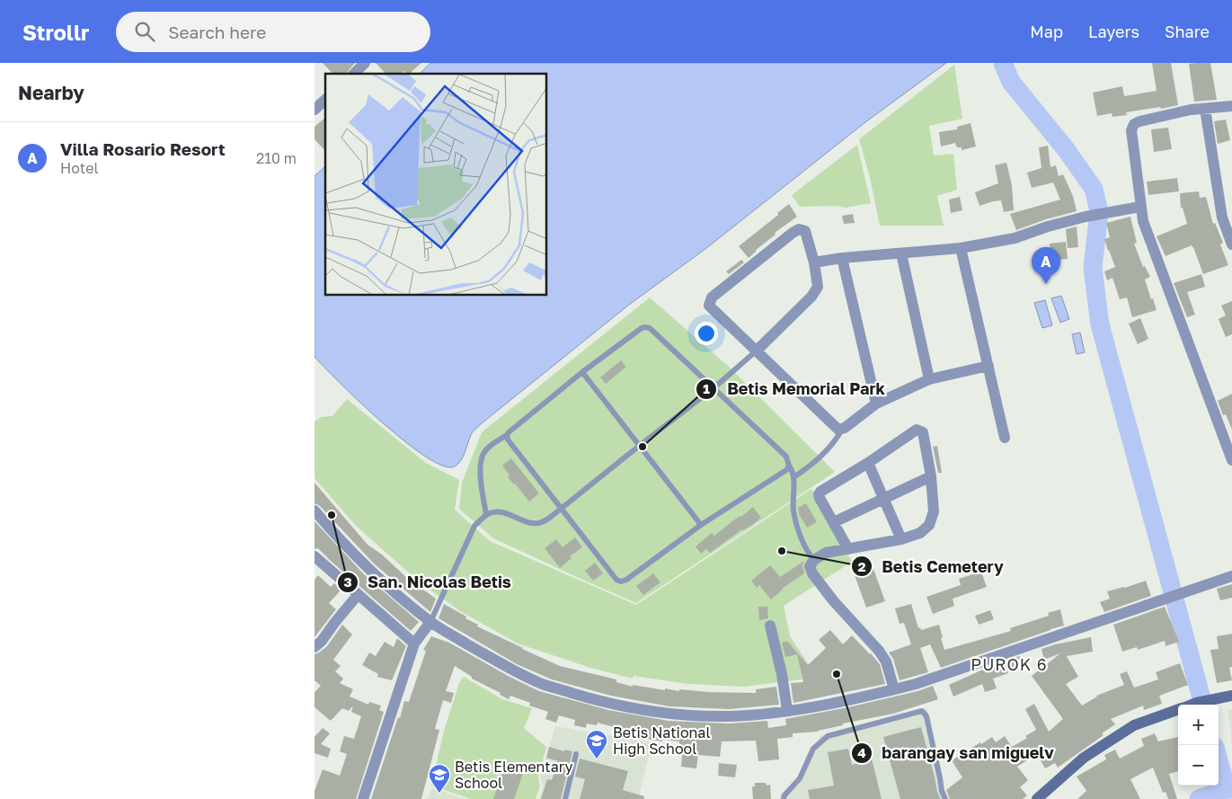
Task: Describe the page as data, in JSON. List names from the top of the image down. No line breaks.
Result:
{"districts":["PUROK 6"],"places":{"other":["Betis Memorial Park","San. Nicolas Betis","Betis Cemetery","barangay san miguelv"],"school or university":["Betis National High School","Betis Elementary School"]},"page":{"header":"Strollr","search":"Search here","nav":["Map","Layers","Share"],"heading":"Nearby","list":[{"mark":"A","name":"Villa Rosario Resort","note":"Hotel","value":"210 m"}],"pins":"A","map_buttons":["+","−"]}}
